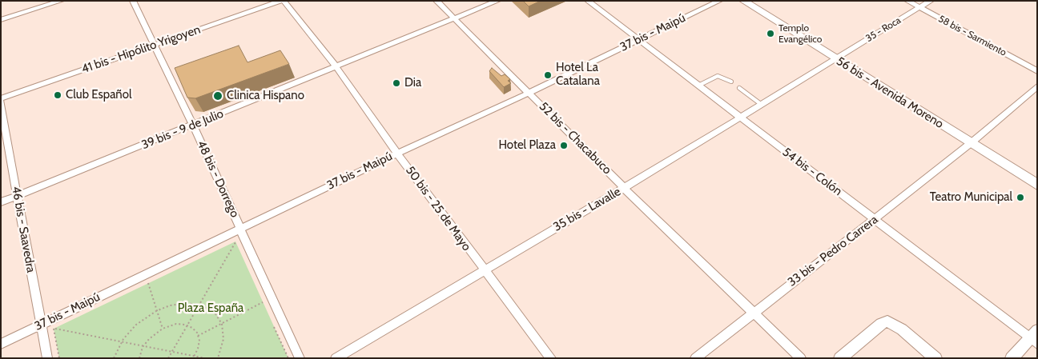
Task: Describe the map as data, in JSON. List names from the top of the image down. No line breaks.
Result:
{"streets":{"main road":["56 bis - Avenida Moreno"],"street":["35 - Roca","37 bis - Maipú","58 bis - Sarmiento","41 bis - Hipólito Yrigoyen","39 bis - 9 de Julio","52 bis - Chacabuco","54 bis - Colón","48 bis - Dorrego","50 bis - 25 de Mayo","35 bis - Lavalle","46 bis - Saavedra","33 bis - Pedro Carrera"]},"crossings":[["35 - Roca","58 bis - Sarmiento"],["35 - Roca","56 bis - Avenida Moreno"],["35 - Roca","35 bis - Lavalle"],["37 bis - Maipú","52 bis - Chacabuco"],["37 bis - Maipú","54 bis - Colón"],["37 bis - Maipú","48 bis - Dorrego"],["37 bis - Maipú","50 bis - 25 de Mayo"],["37 bis - Maipú","46 bis - Saavedra"],["41 bis - Hipólito Yrigoyen","48 bis - Dorrego"],["41 bis - Hipólito Yrigoyen","50 bis - 25 de Mayo"],["41 bis - Hipólito Yrigoyen","46 bis - Saavedra"],["56 bis - Avenida Moreno","35 bis - Lavalle"],["56 bis - Avenida Moreno","33 bis - Pedro Carrera"],["39 bis - 9 de Julio","52 bis - Chacabuco"],["39 bis - 9 de Julio","48 bis - Dorrego"],["39 bis - 9 de Julio","50 bis - 25 de Mayo"],["39 bis - 9 de Julio","46 bis - Saavedra"],["52 bis - Chacabuco","35 bis - Lavalle"],["52 bis - Chacabuco","33 bis - Pedro Carrera"],["54 bis - Colón","35 bis - Lavalle"],["54 bis - Colón","33 bis - Pedro Carrera"],["50 bis - 25 de Mayo","35 bis - Lavalle"]],"parks":["Plaza España"],"places":["Templo Evangélico","Hotel La Catalana","Dia","Club Español","Clinica Hispano","Hotel Plaza","Teatro Municipal"]}
